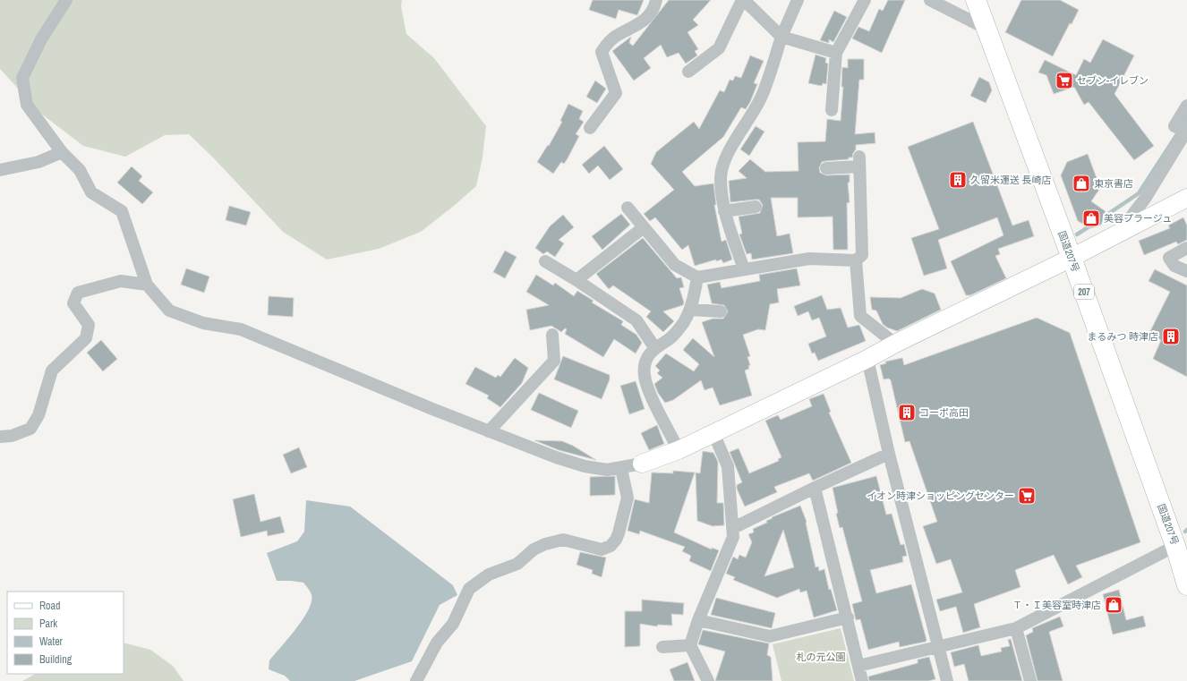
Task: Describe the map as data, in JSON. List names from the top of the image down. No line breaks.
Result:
{"streets":{"highway":["国道207号","207"]},"parks":["札の元公園"],"places":{"supermarket":["セブン-イレブン","イオン時津ショッピングセンター"],"building":["久留米運送 長崎店","まるみつ 時津店","コーポ高田"],"shop":["東京書店","美容プラージュ","Ｔ・Ｉ美容室時津店"]},"legend":["Road","Park","Water","Building"]}
